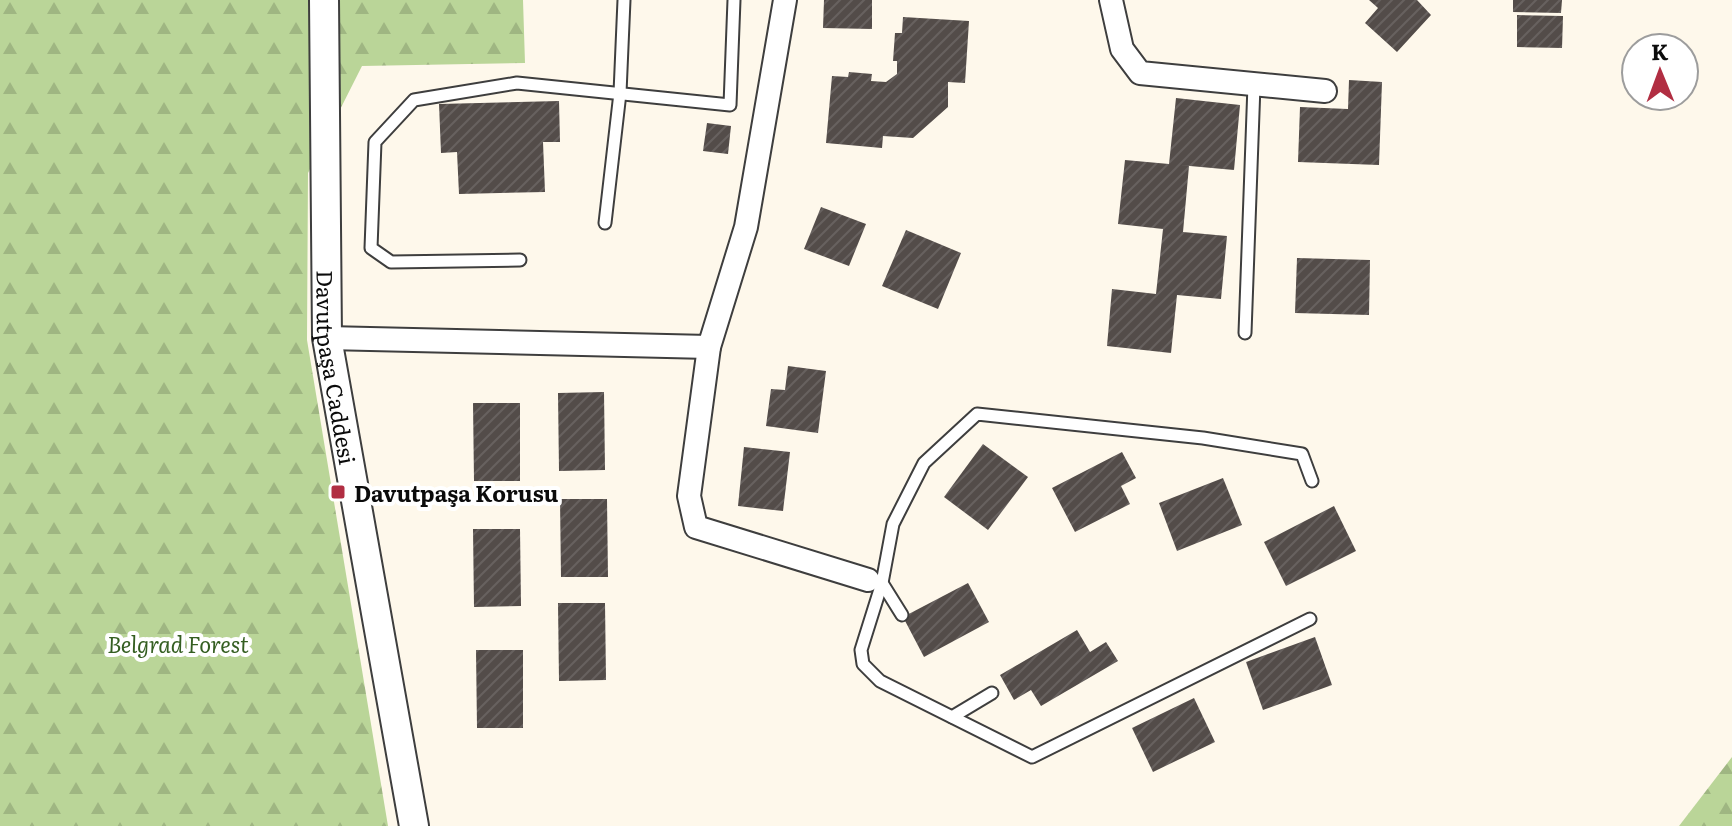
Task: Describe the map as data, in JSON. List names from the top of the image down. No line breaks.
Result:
{"streets":{"street":["Davutpaşa Caddesi"]},"parks":["Belgrad Forest"],"places":{"transit":["Davutpaşa Korusu"]},"north":"top"}
